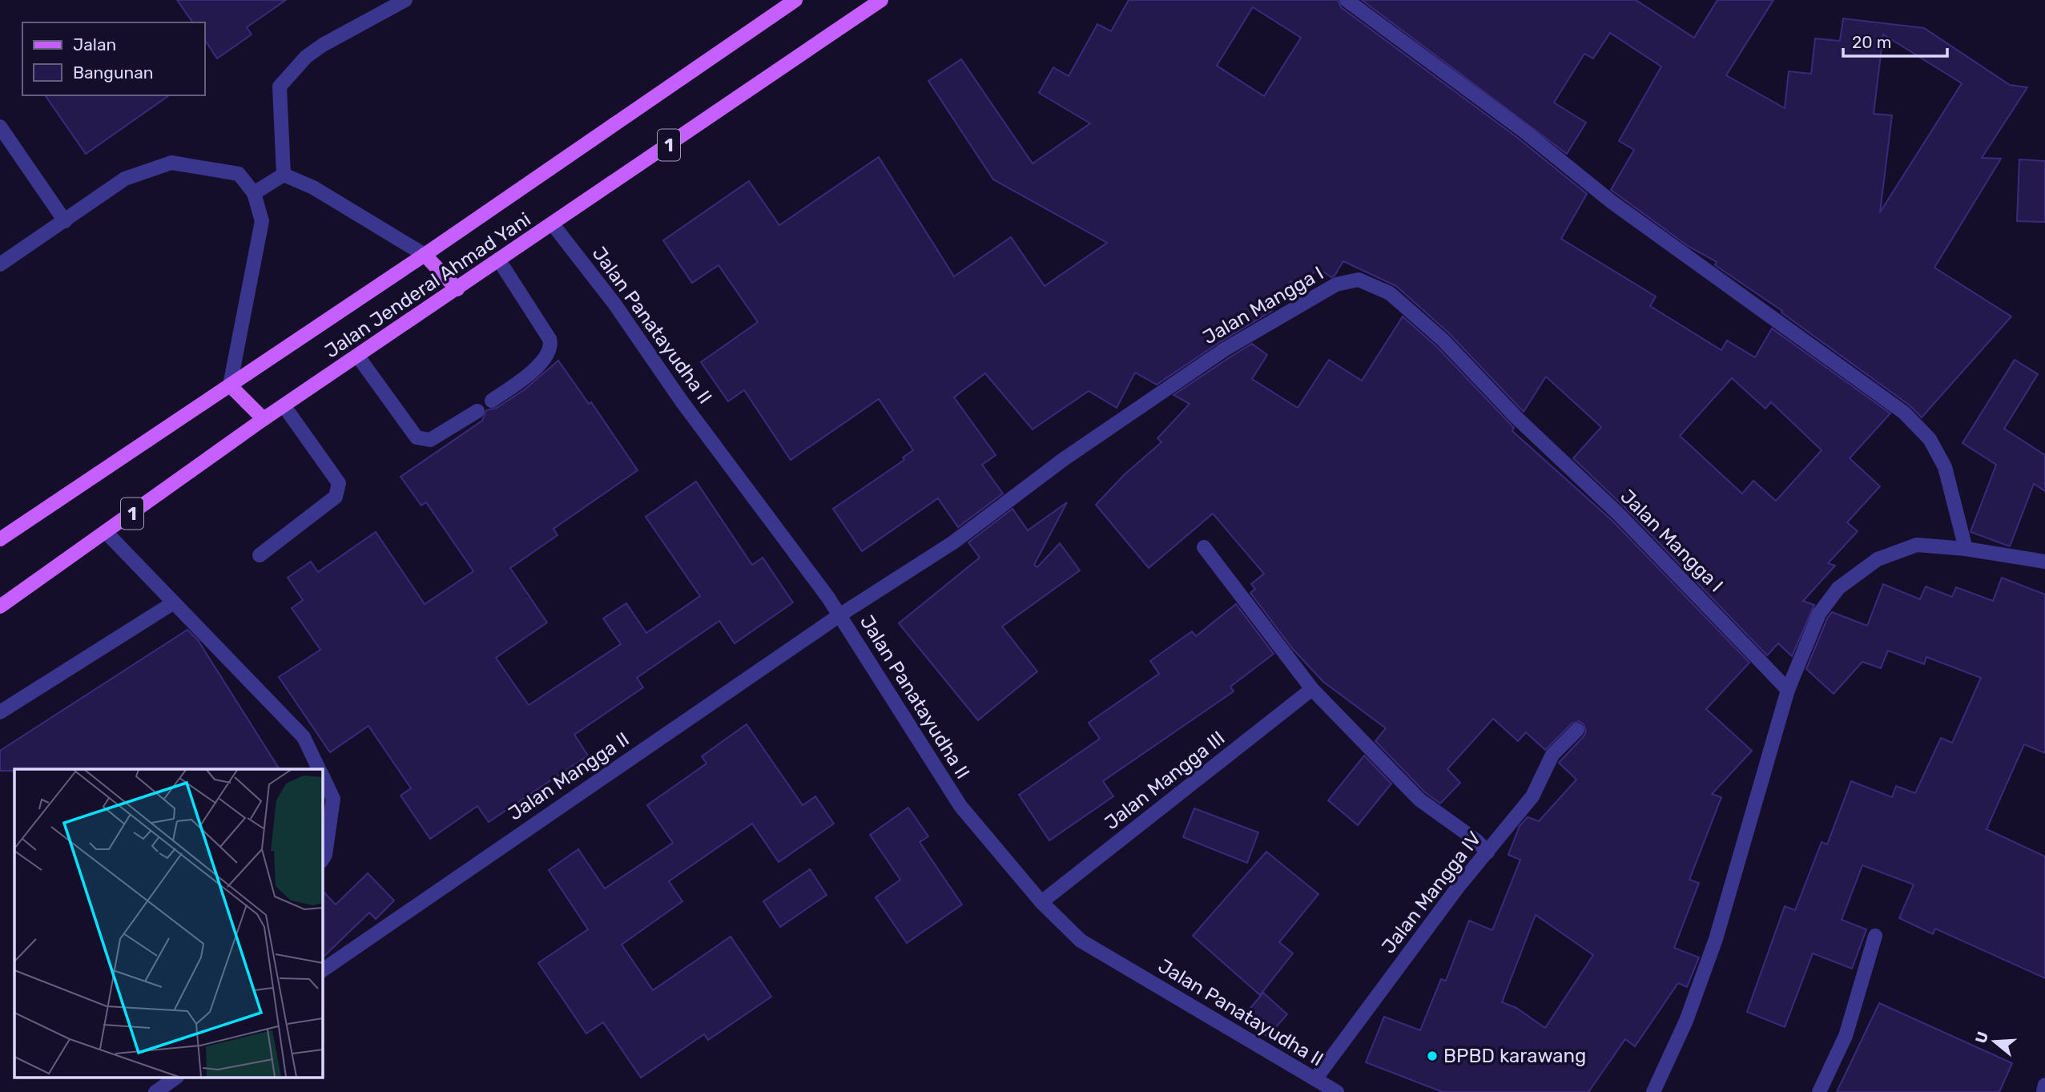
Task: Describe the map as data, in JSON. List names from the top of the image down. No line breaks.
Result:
{"streets":{"main road":["1","Jalan Jenderal Ahmad Yani"],"street":["Jalan Mangga I","Jalan Panatayudha II","Jalan Mangga II","Jalan Mangga III","Jalan Mangga IV"]},"crossings":[["Jalan Jenderal Ahmad Yani","Jalan Panatayudha II"],["Jalan Mangga I","Jalan Panatayudha II"],["Jalan Mangga I","Jalan Mangga II"],["Jalan Panatayudha II","Jalan Mangga II"],["Jalan Panatayudha II","Jalan Mangga III"],["Jalan Panatayudha II","Jalan Mangga IV"]],"places":["BPBD karawang"],"legend":["Jalan","Bangunan"],"scale_bar":"20 m","north":"left"}
